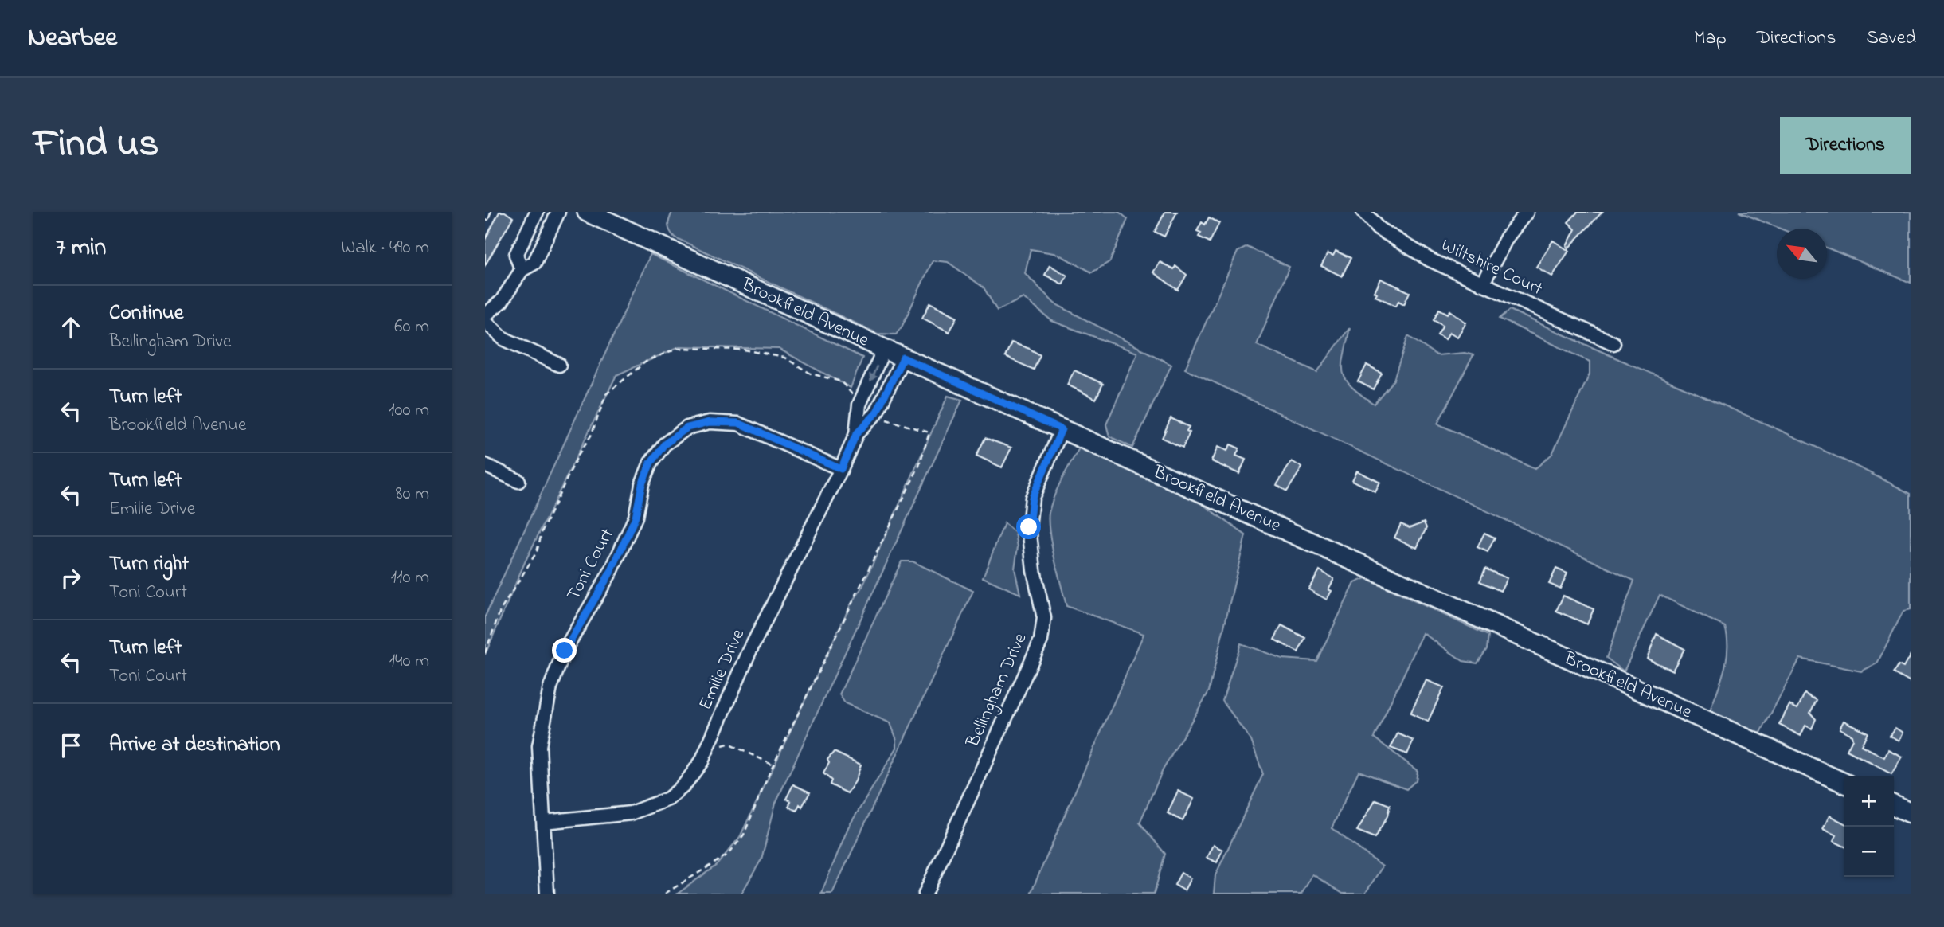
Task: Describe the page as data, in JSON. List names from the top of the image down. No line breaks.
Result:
{"streets":{"main road":["Brookfield Avenue"],"street":["Wiltshire Court","Toni Court","Emilie Drive","Bellingham Drive"]},"crossings":[["Brookfield Avenue","Emilie Drive"],["Brookfield Avenue","Bellingham Drive"],["Toni Court","Emilie Drive"]],"north":"top left","page":{"header":"Nearbee","nav":["Map","Directions","Saved"],"title":"Find us","buttons":"Directions","heading":["7 min","Walk · 490 m"],"list":[["Continue","Bellingham Drive","60 m"],["Turn left","Brookfield Avenue","100 m"],["Turn left","Emilie Drive","80 m"],["Turn right","Toni Court","110 m"],["Turn left","Toni Court","140 m"],"Arrive at destination"],"map_buttons":["+","−"]}}
